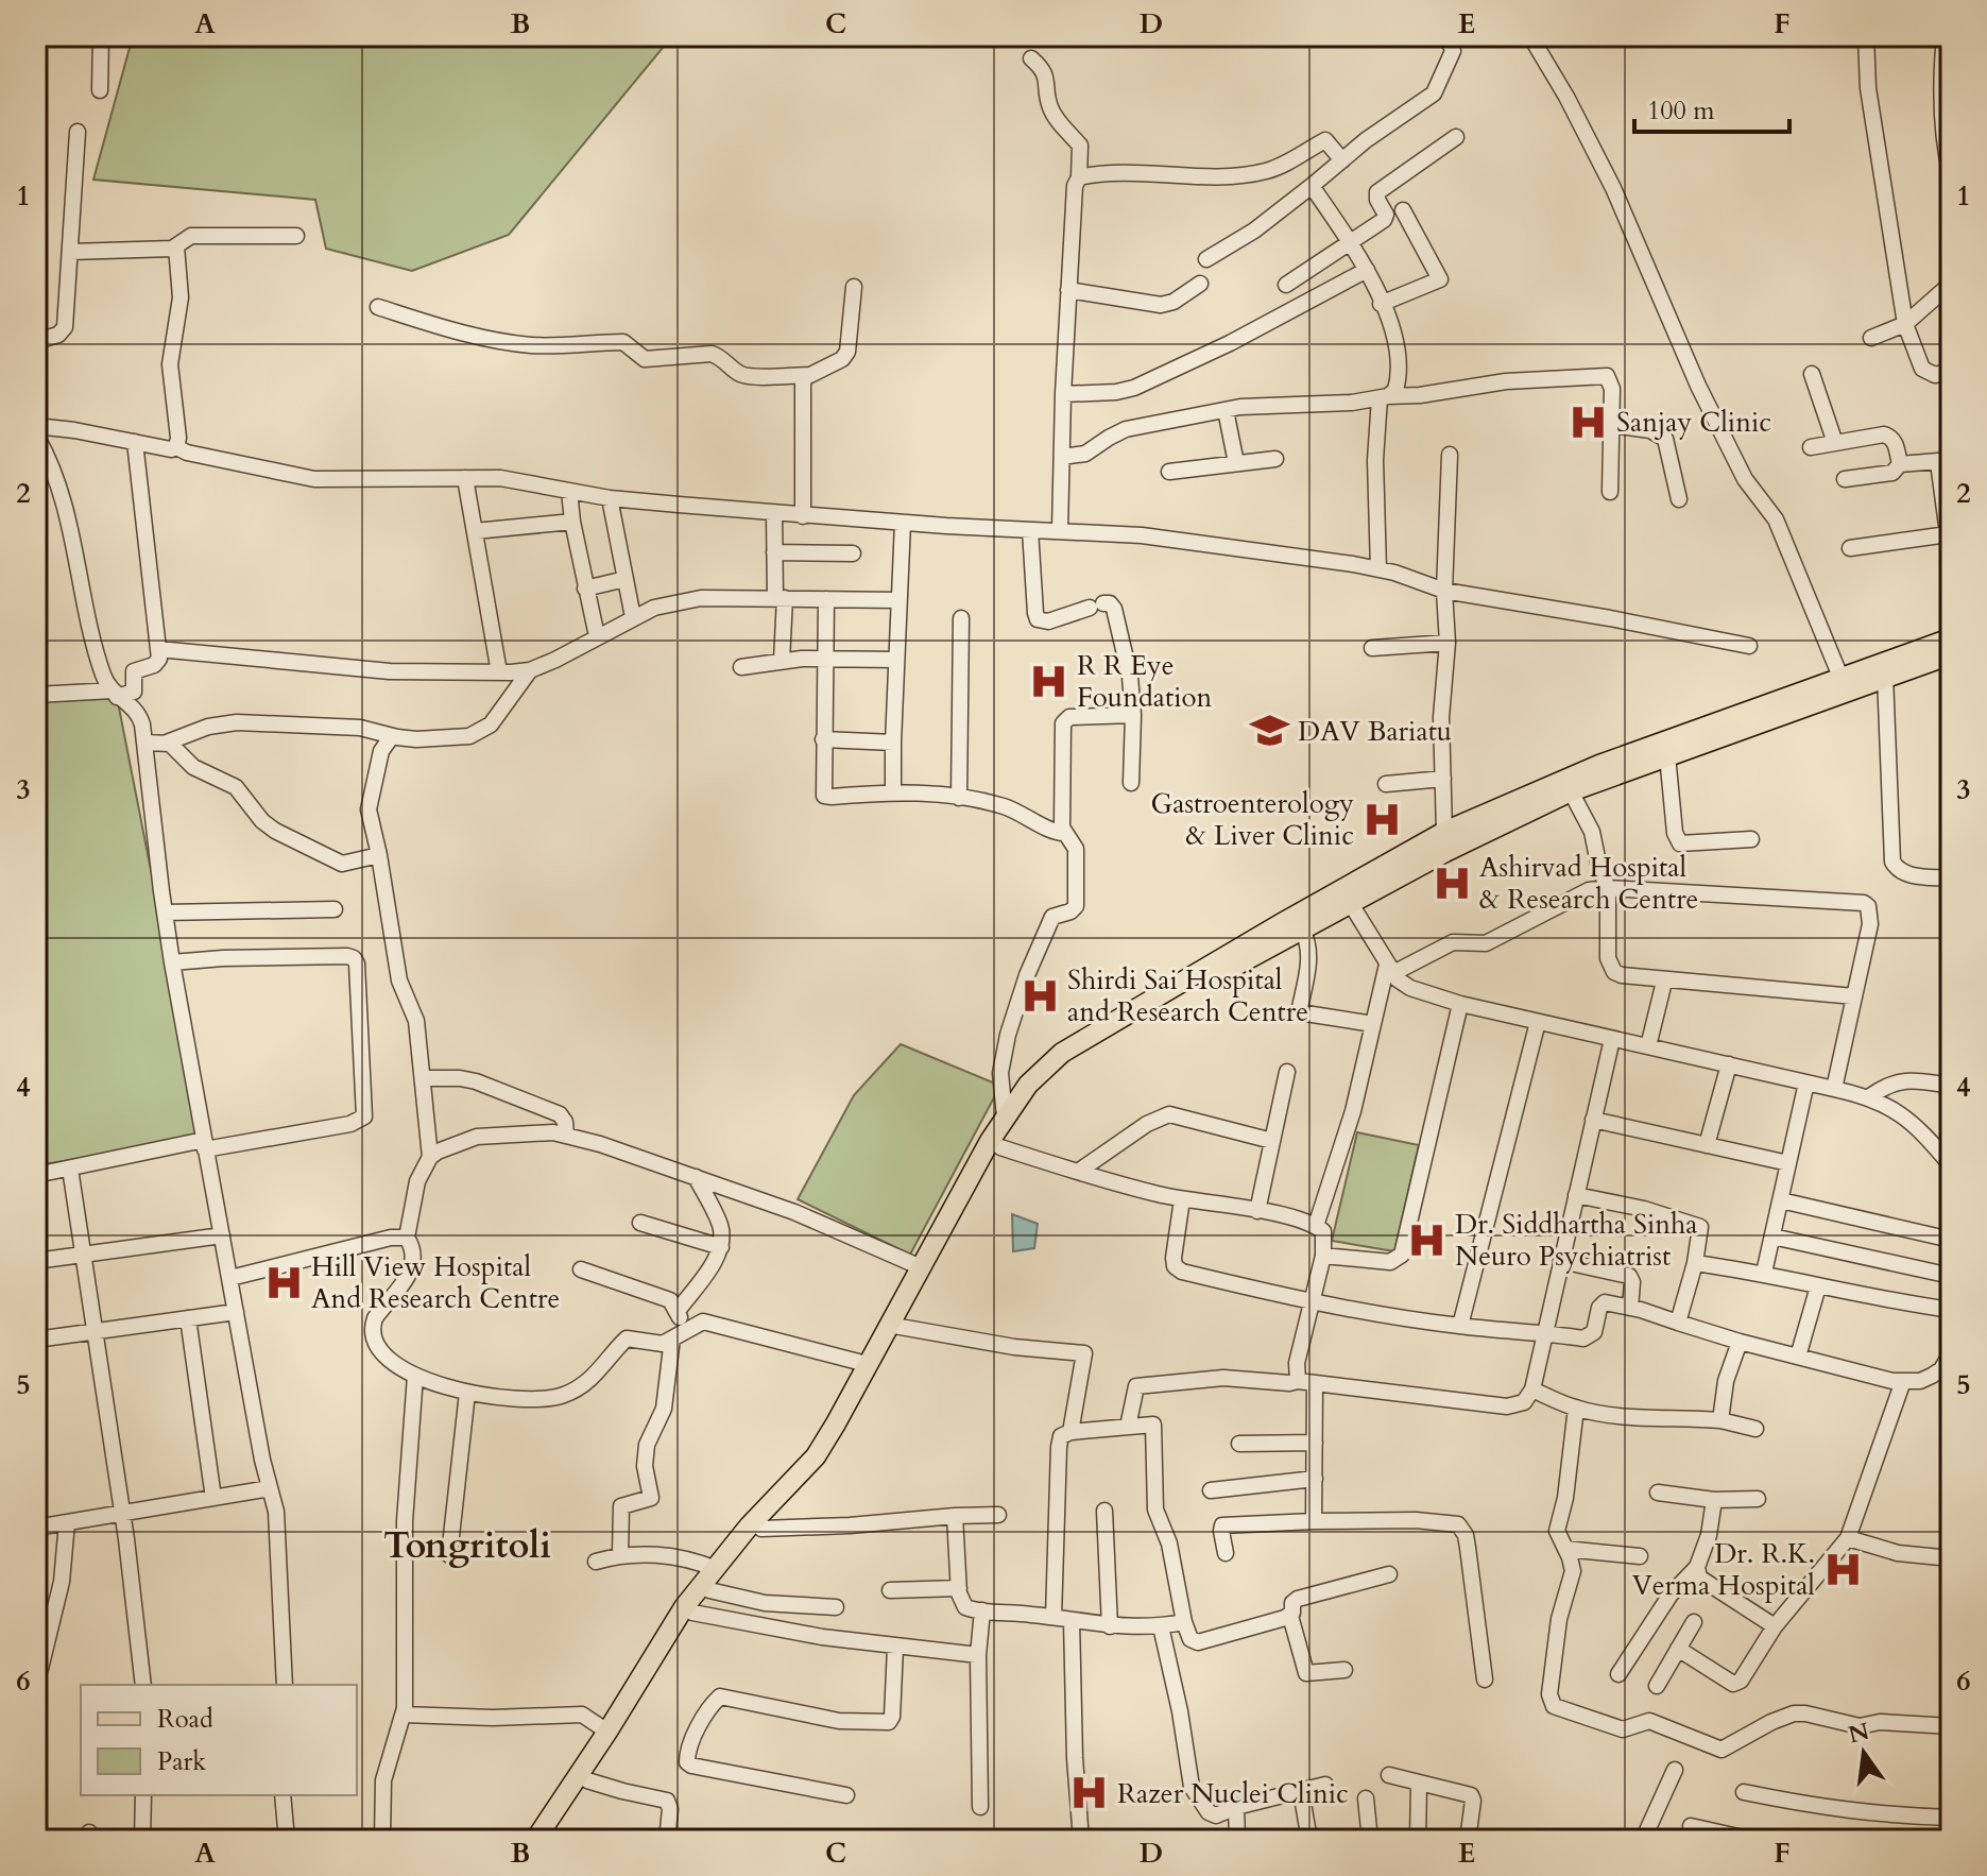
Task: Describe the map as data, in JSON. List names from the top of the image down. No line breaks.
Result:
{"districts":["Tongritoli"],"places":{"hospital":["Sanjay Clinic","R R Eye Foundation","Gastroenterology & Liver Clinic","Ashirvad Hospital & Research Centre","Shirdi Sai Hospital and Research Centre","Dr. Siddhartha Sinha Neuro Psychiatrist","Hill View Hospital And Research Centre","Dr. R.K. Verma Hospital","Razer Nuclei Clinic"],"school or university":["DAV Bariatu"]},"legend":["Road","Park"],"scale_bar":"100 m","north":"top","grid":{"columns":["A","B","C","D","E","F"],"rows":["1","2","3","4","5","6"]}}
